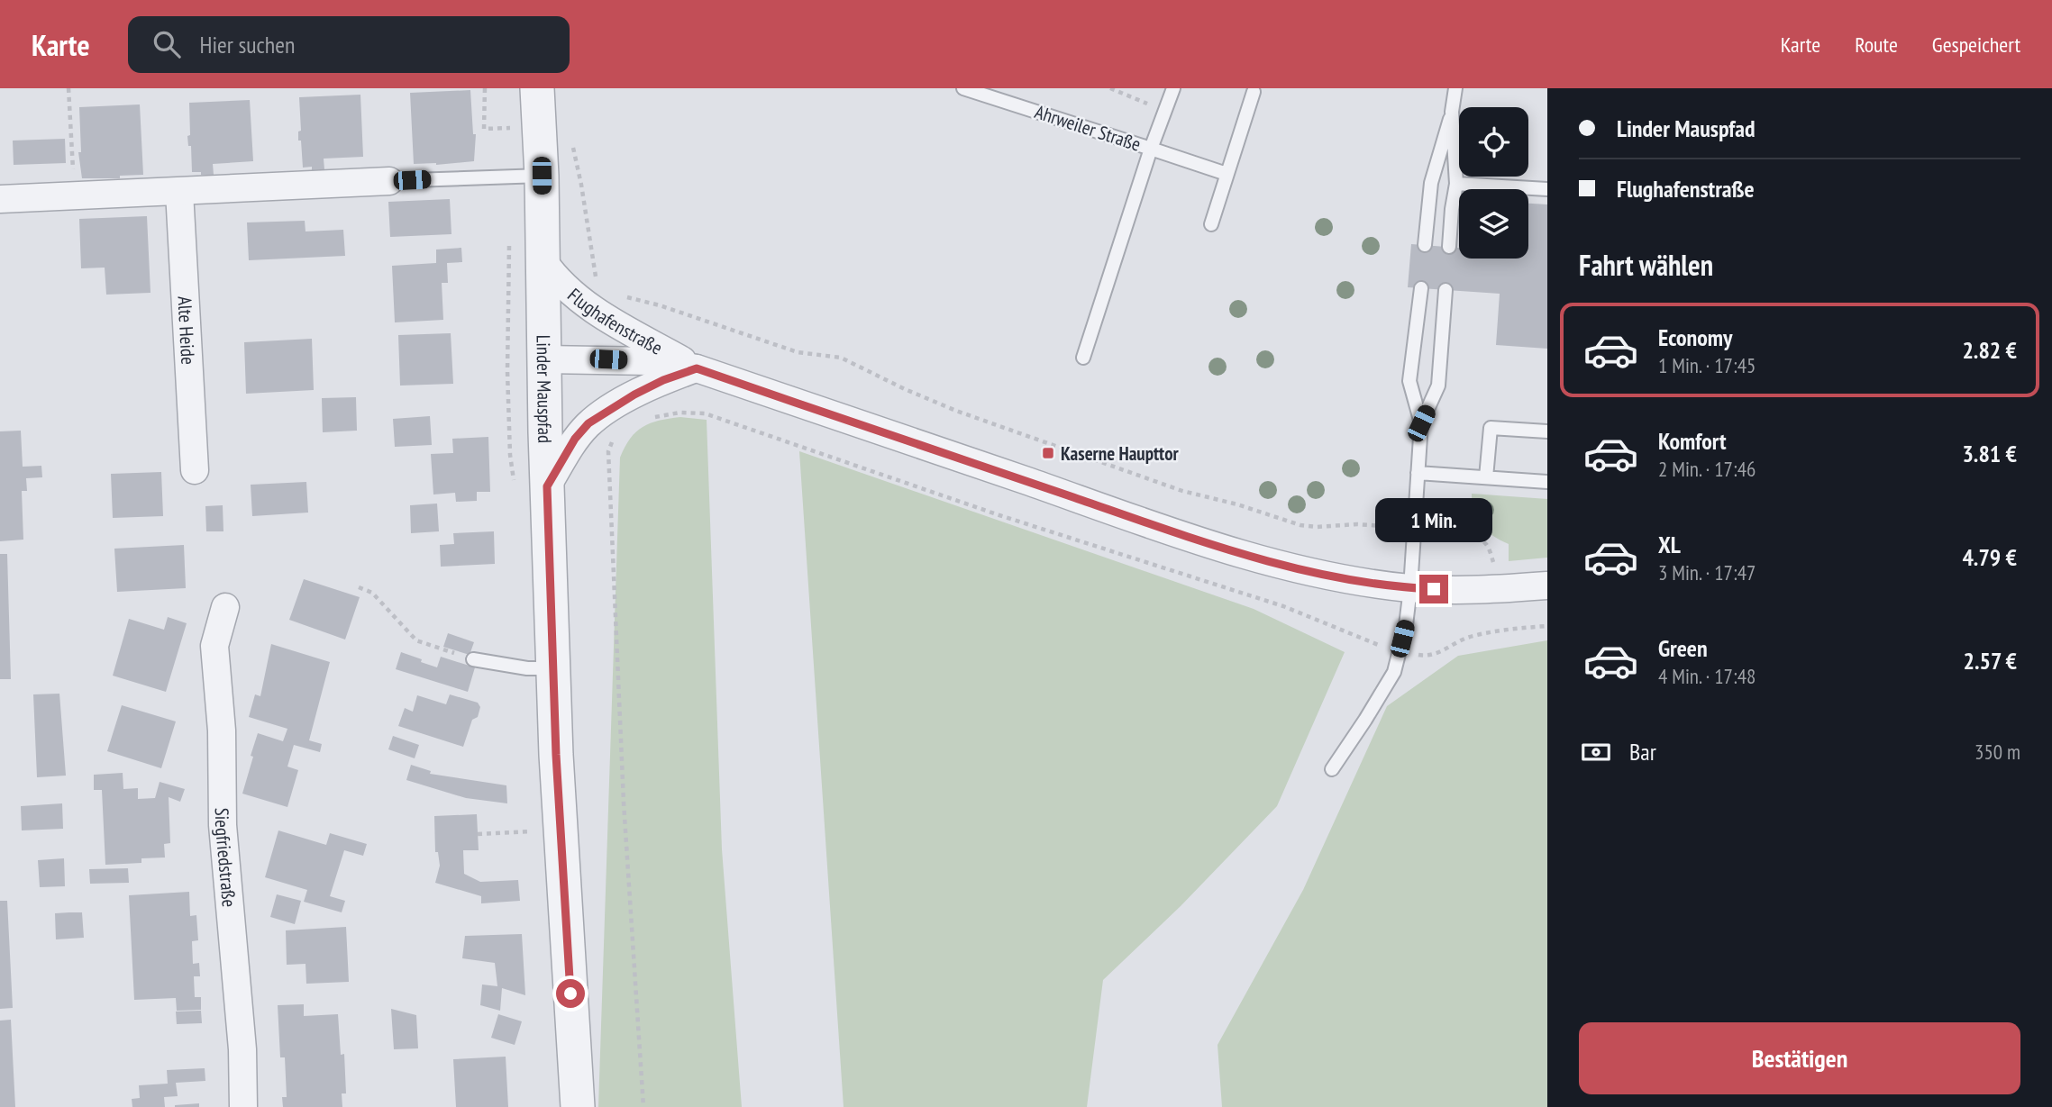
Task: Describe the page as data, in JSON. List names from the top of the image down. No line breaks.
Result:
{"streets":{"street":["Flughafenstraße","Alte Heide","Linder Mauspfad","Siegfriedstraße"],"lane":["Ahrweiler Straße"]},"crossings":[["Flughafenstraße","Linder Mauspfad"]],"places":{"transit":["Kaserne Haupttor"]},"page":{"header":"Karte","search":"Hier suchen","nav":["Karte","Route","Gespeichert"],"banner":["Linder Mauspfad","Flughafenstraße"],"heading":"Fahrt wählen","list":[{"name":"Economy","note":"1 Min. · 17:45","value":"2.82 €"},{"name":"Komfort","note":"2 Min. · 17:46","value":"3.81 €"},{"name":"XL","note":"3 Min. · 17:47","value":"4.79 €"},{"name":"Green","note":"4 Min. · 17:48","value":"2.57 €"}],"bubble":"1 Min.","pay":["Bar","350 m"],"buttons":"Bestätigen"}}
